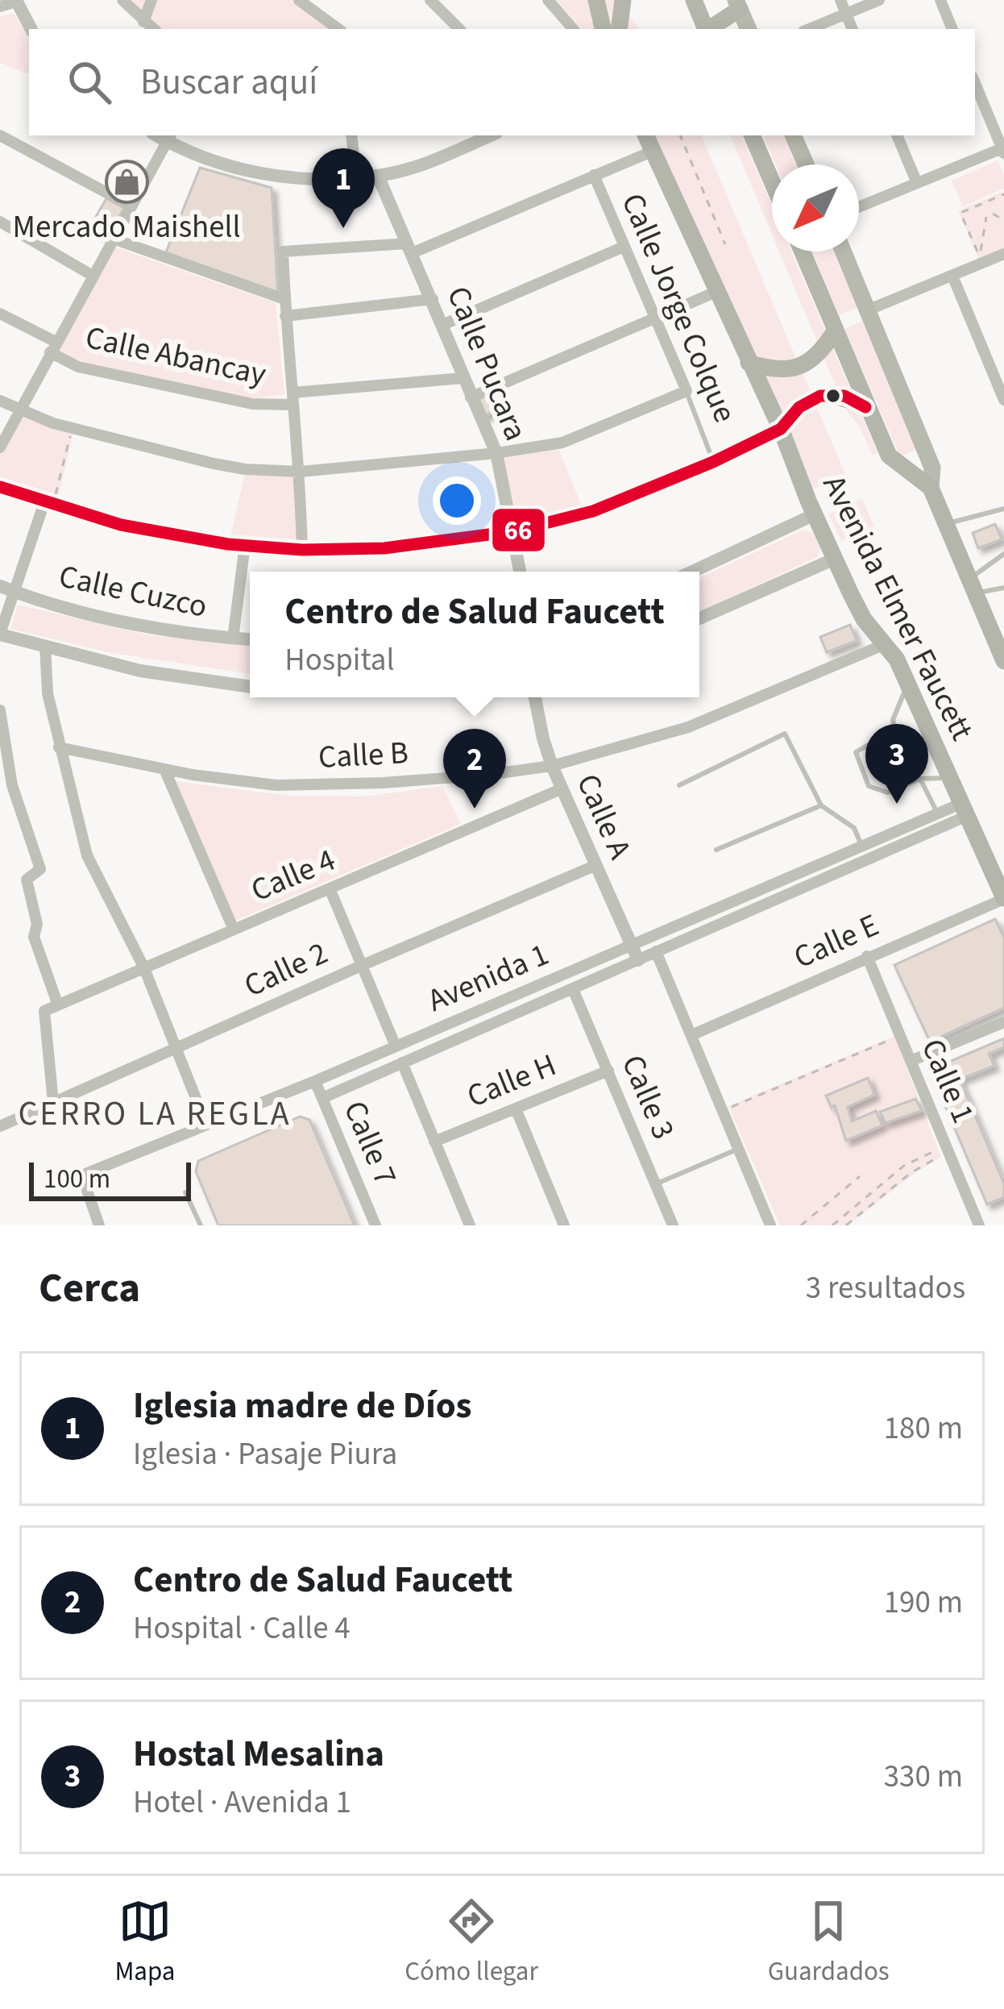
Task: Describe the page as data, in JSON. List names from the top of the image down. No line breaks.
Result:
{"streets":{"highway":["Avenida Elmer Faucett"],"street":["Calle Jorge Colque","Calle Abancay","Calle Pucara","Calle Cuzco","Calle B","Calle A","Calle 4","Calle E","Calle 2","Avenida 1","Calle H","Calle 1","Calle 3","Calle 7"]},"crossings":[["Calle Abancay","Calle Pucara"],["Avenida Elmer Faucett","Calle B"],["Avenida Elmer Faucett","Calle E"],["Avenida Elmer Faucett","Avenida 1"],["Calle B","Calle A"],["Calle A","Calle 4"],["Calle A","Calle 2"],["Calle A","Avenida 1"],["Calle 4","Calle 2"],["Calle E","Calle 1"],["Avenida 1","Calle 3"],["Avenida 1","Calle 7"],["Calle H","Calle 3"]],"districts":["CERRO LA REGLA"],"places":{"shop":["Mercado Maishell"]},"lines":["transit line 66"],"scale_bar":"100 m","north":"bottom left","page":{"search":"Buscar aquí","pins":["1","3","2"],"popup":["Centro de Salud Faucett","Hospital"],"scale":"100 m","heading":["Cerca","3 resultados"],"list":[{"mark":"1","name":"Iglesia madre de Díos","note":"Iglesia · Pasaje Piura","value":"180 m"},{"mark":"2","name":"Centro de Salud Faucett","note":"Hospital · Calle 4","value":"190 m"},{"mark":"3","name":"Hostal Mesalina","note":"Hotel · Avenida 1","value":"330 m"}],"nav":["Mapa","Cómo llegar","Guardados"]}}
